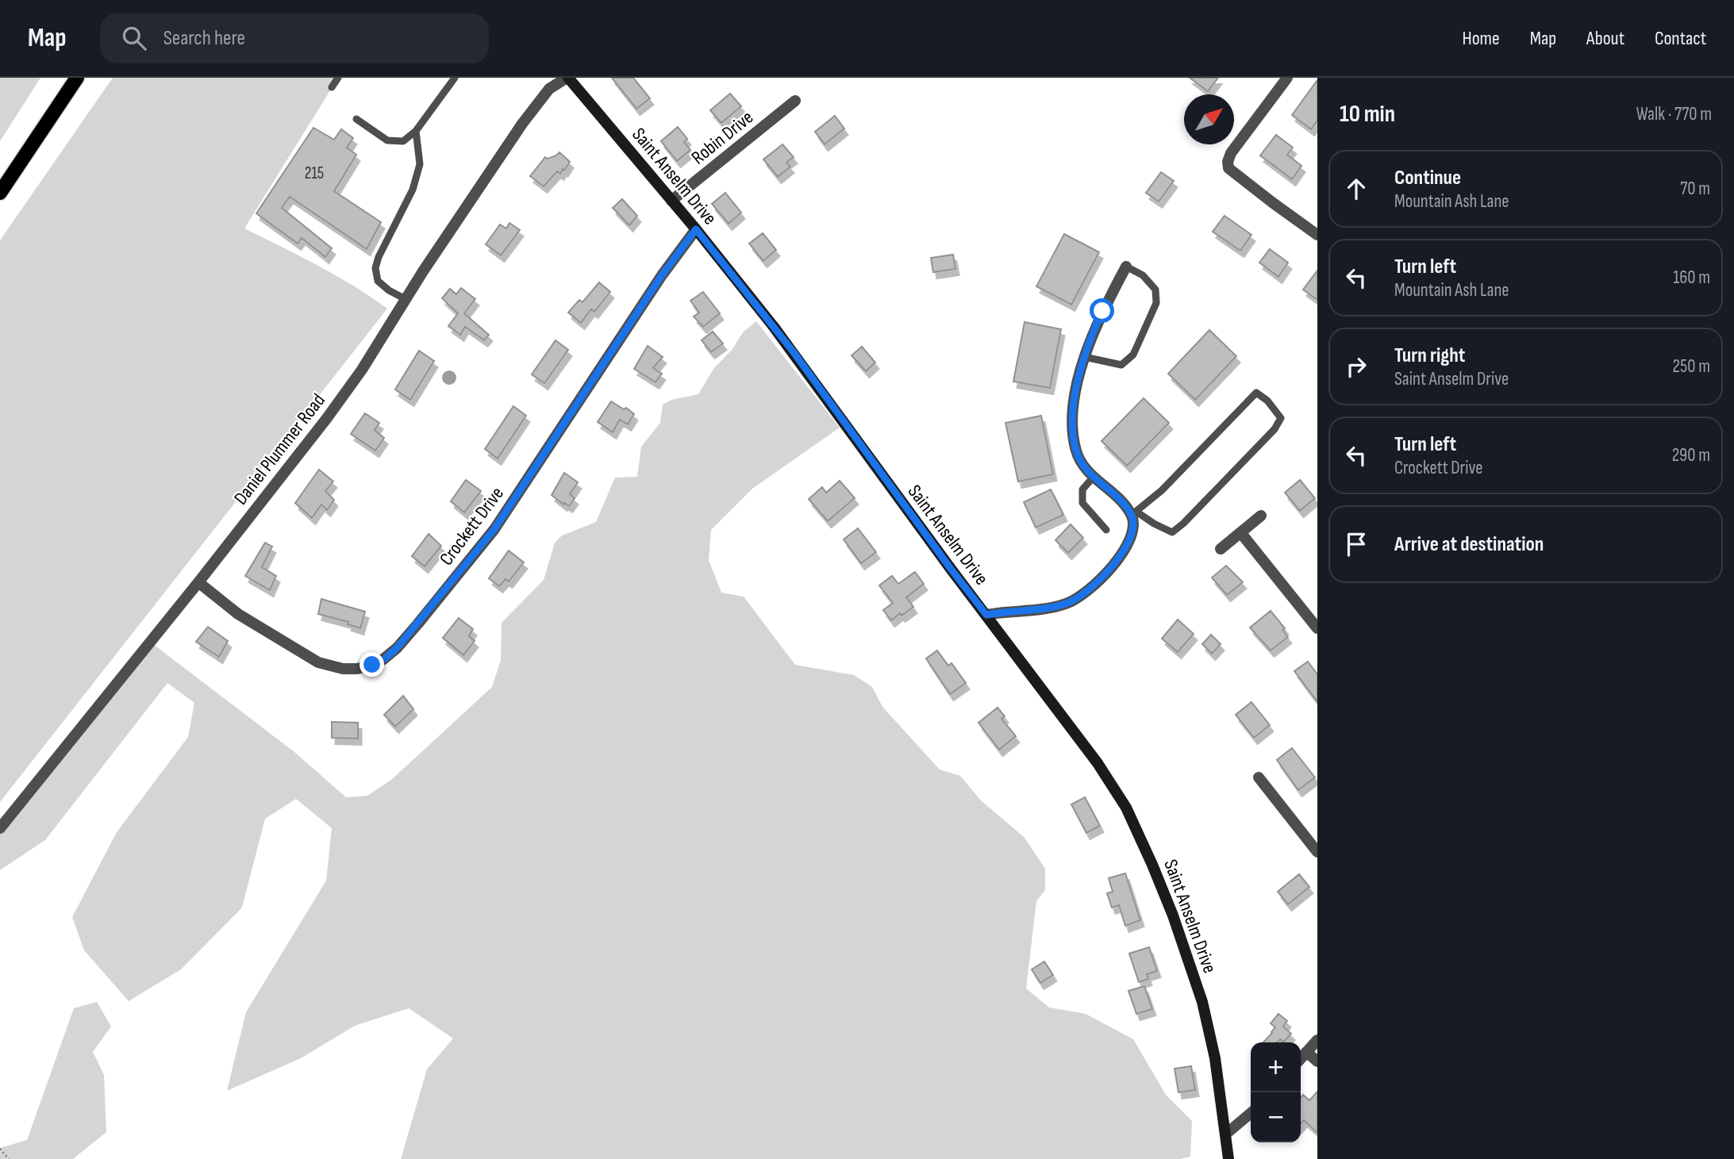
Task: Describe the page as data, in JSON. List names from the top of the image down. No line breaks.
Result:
{"streets":{"street":["Robin Drive","Saint Anselm Drive","Daniel Plummer Road","Crockett Drive"]},"crossings":[["Robin Drive","Saint Anselm Drive"],["Saint Anselm Drive","Daniel Plummer Road"],["Saint Anselm Drive","Crockett Drive"],["Daniel Plummer Road","Crockett Drive"]],"house_numbers":["215"],"north":"top right","page":{"header":"Map","search":"Search here","nav":["Home","Map","About","Contact"],"heading":["10 min","Walk · 770 m"],"list":[["Continue","Mountain Ash Lane","70 m"],["Turn left","Mountain Ash Lane","160 m"],["Turn right","Saint Anselm Drive","250 m"],["Turn left","Crockett Drive","290 m"],"Arrive at destination"],"map_buttons":["+","−"]}}
